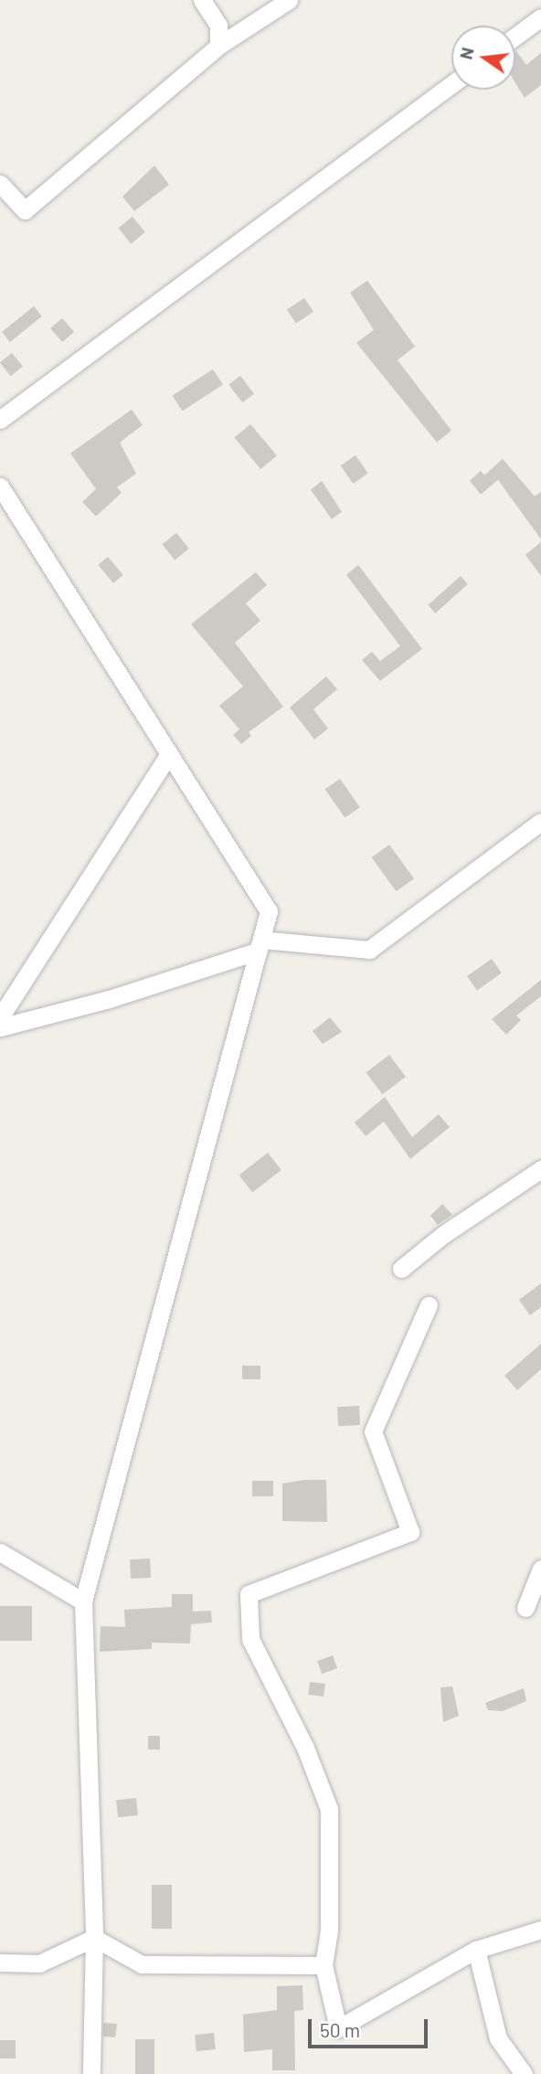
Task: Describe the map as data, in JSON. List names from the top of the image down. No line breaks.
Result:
{"scale_bar":"50 m","north":"left"}
